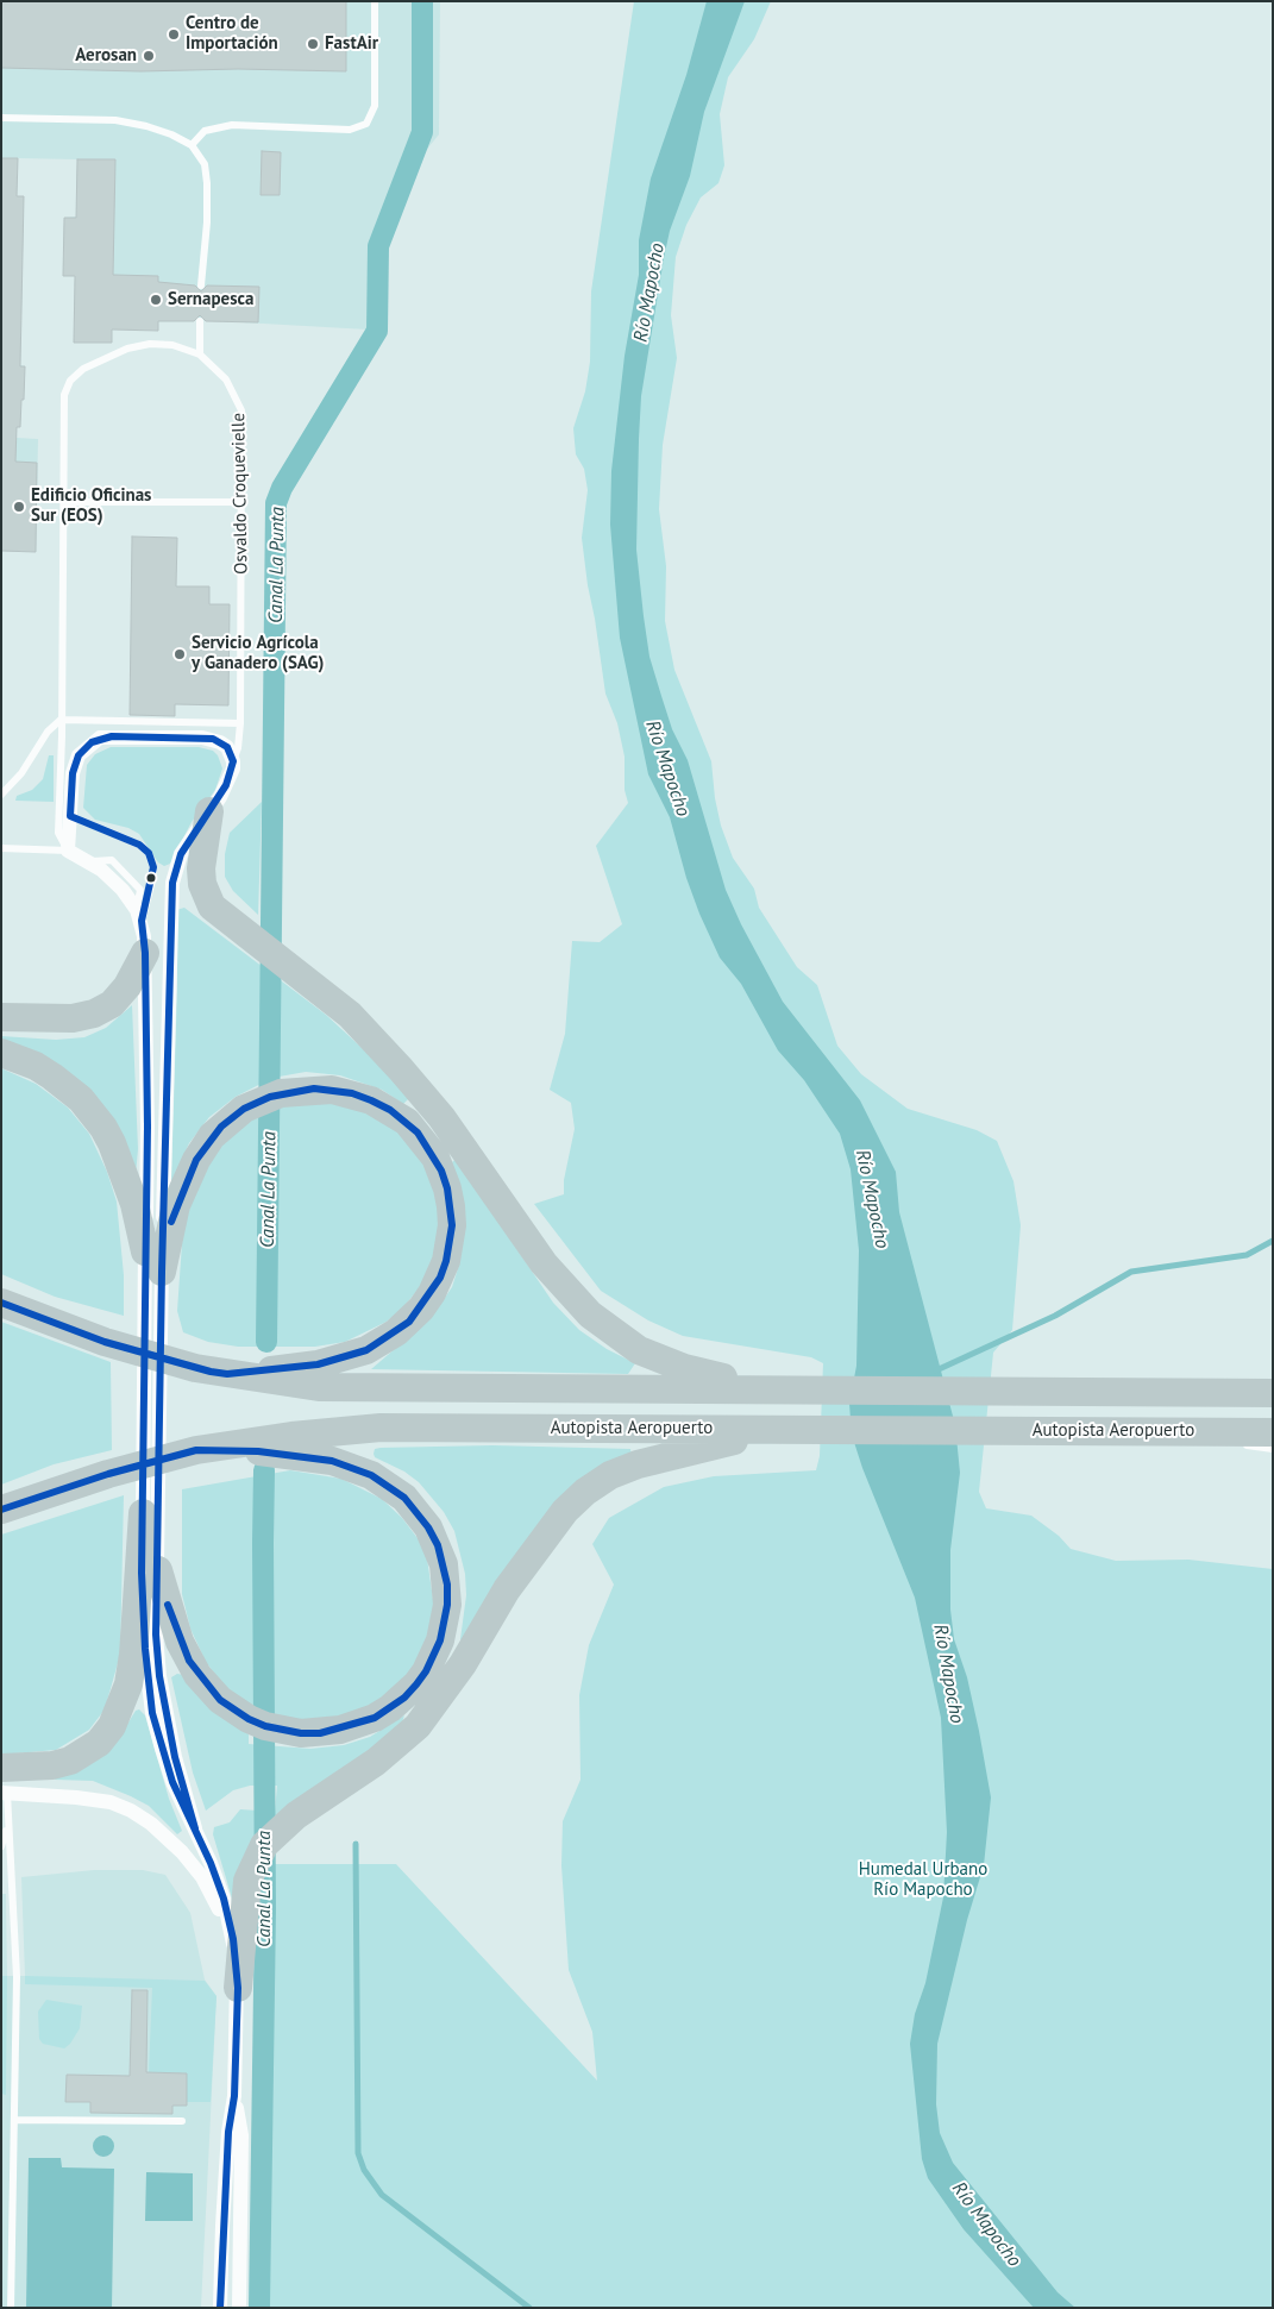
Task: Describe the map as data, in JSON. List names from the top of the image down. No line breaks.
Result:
{"streets":{"highway":["Autopista Aeropuerto"],"lane":["Osvaldo Croquevielle"]},"water":["Río Mapocho","Canal La Punta"],"parks":["Humedal Urbano Río Mapocho"],"places":["Centro de Importación","FastAir","Aerosan","Sernapesca","Edificio Oficinas Sur (EOS)","Servicio Agrícola y Ganadero (SAG)"]}
